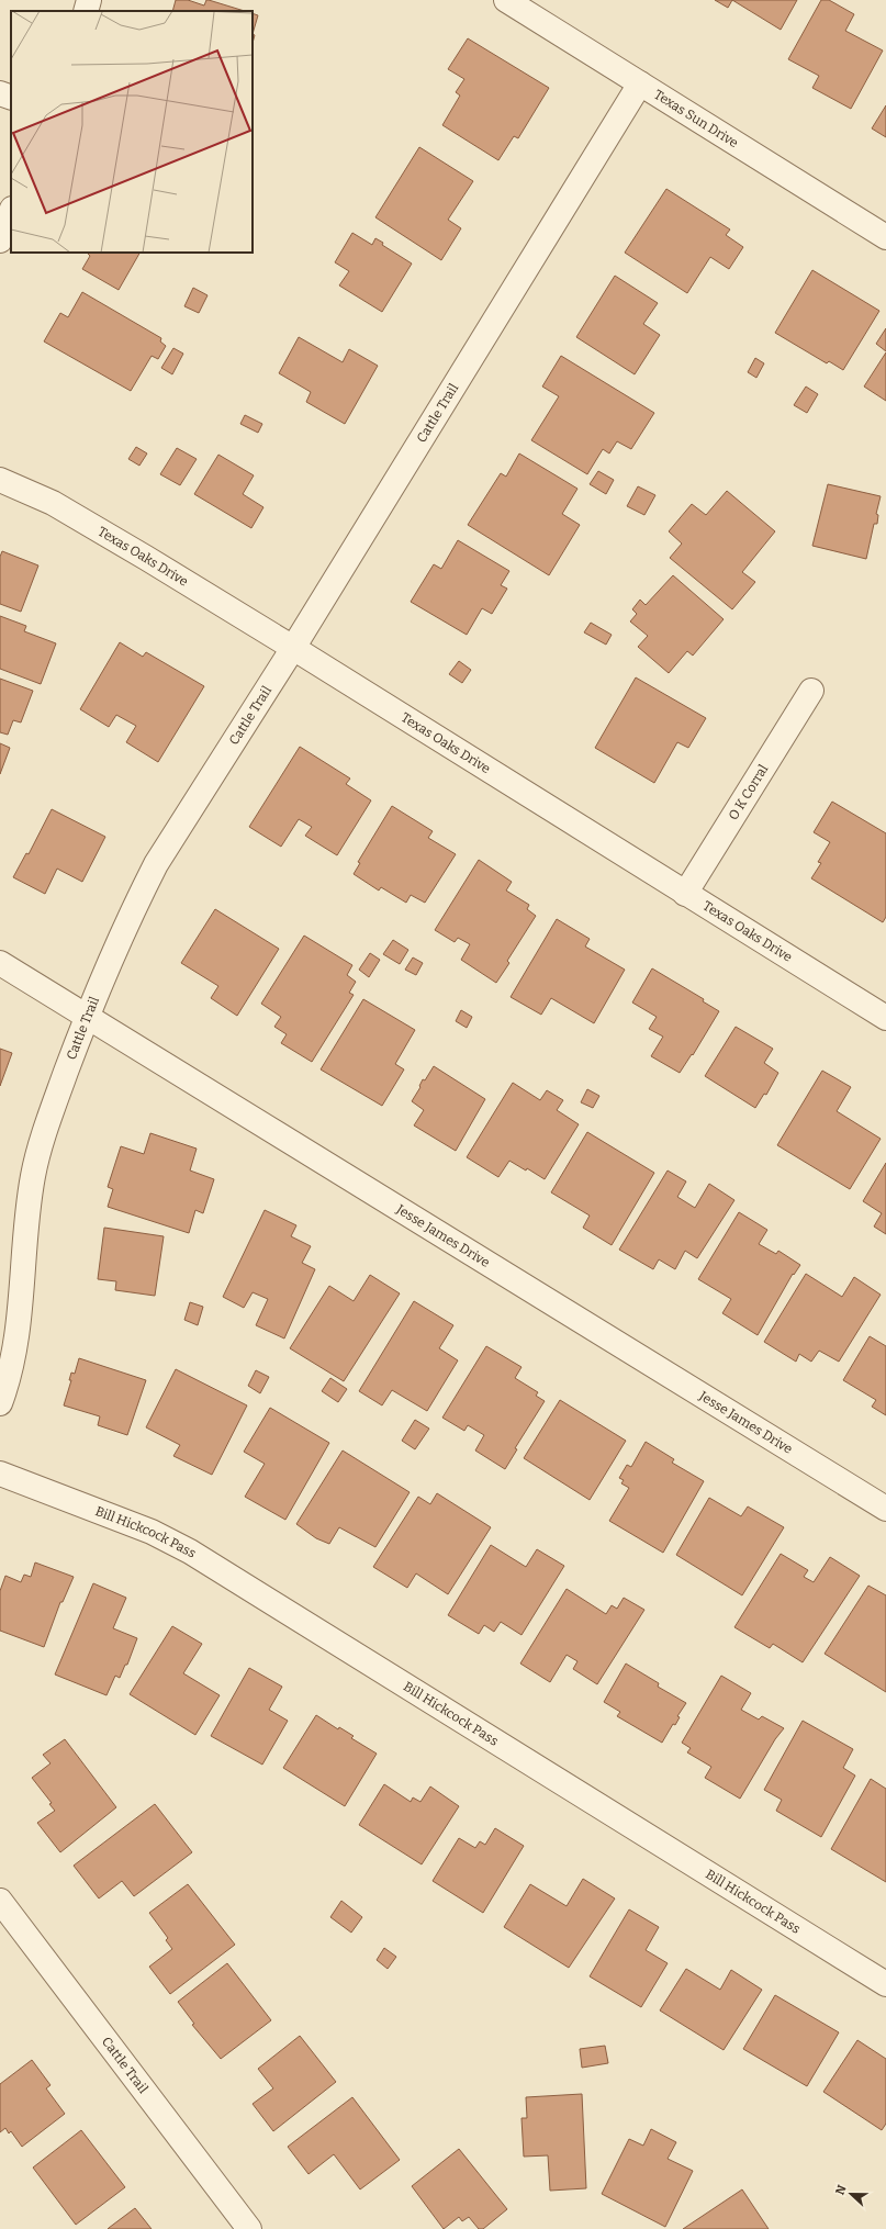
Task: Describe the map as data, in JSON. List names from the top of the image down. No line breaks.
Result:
{"streets":{"street":["Texas Sun Drive","Cattle Trail","Texas Oaks Drive","O K Corral","Jesse James Drive","Bill Hickcock Pass"]},"crossings":[["Texas Sun Drive","Cattle Trail"],["Cattle Trail","Texas Oaks Drive"],["Cattle Trail","Jesse James Drive"],["Texas Oaks Drive","O K Corral"]],"north":"left"}
